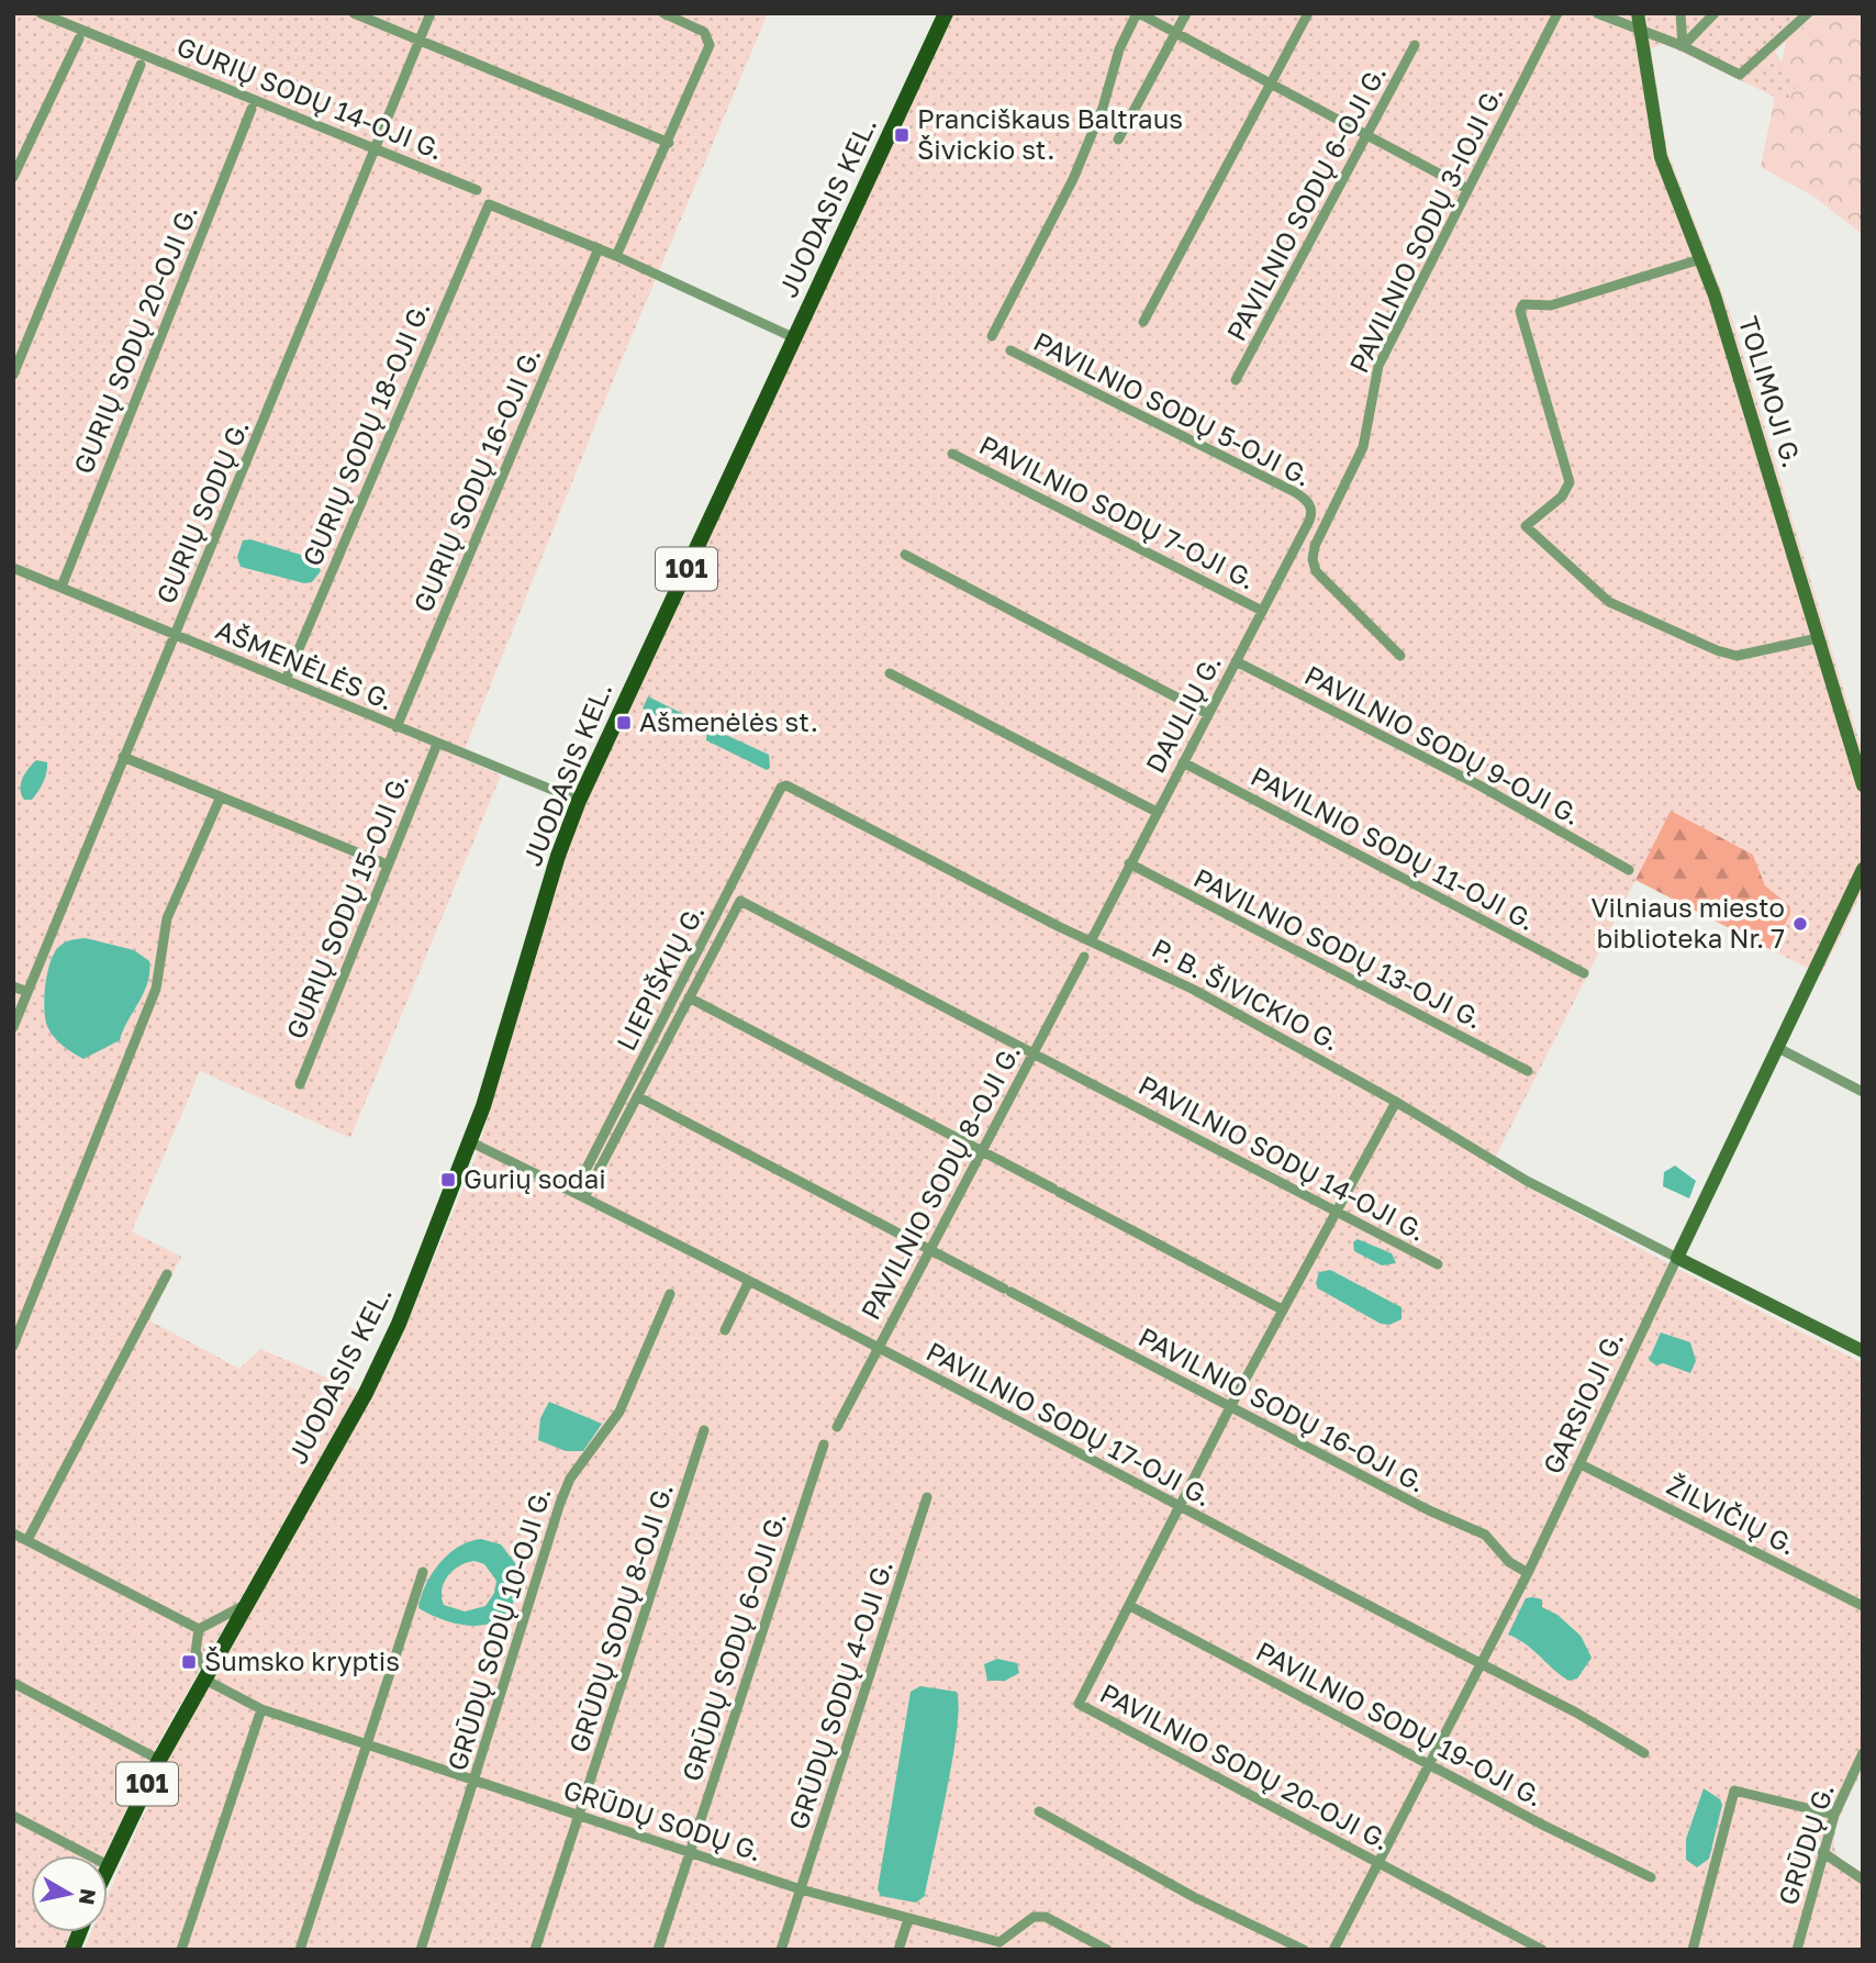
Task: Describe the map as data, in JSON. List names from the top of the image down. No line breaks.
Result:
{"streets":{"main road":["JUODASIS KEL.","101"],"street":["GURIŲ SODŲ 14-OJI G.","PAVILNIO SODŲ 6-OJI G.","PAVILNIO SODŲ 3-IOJI G.","GURIŲ SODŲ 20-OJI G.","TOLIMOJI G.","PAVILNIO SODŲ 5-OJI G.","GURIŲ SODŲ 18-OJI G.","GURIŲ SODŲ 16-OJI G.","GURIŲ SODŲ G.","PAVILNIO SODŲ 7-OJI G.","AŠMENĖLĖS G.","DAULIŲ G.","PAVILNIO SODŲ 9-OJI G.","PAVILNIO SODŲ 11-OJI G.","GURIŲ SODŲ 15-OJI G.","PAVILNIO SODŲ 13-OJI G.","LIEPIŠKIŲ G.","P. B. ŠIVICKIO G.","PAVILNIO SODŲ 14-OJI G.","PAVILNIO SODŲ 8-OJI G.","GARSIOJI G.","PAVILNIO SODŲ 16-OJI G.","PAVILNIO SODŲ 17-OJI G.","ŽILVIČIŲ G.","GRŪDŲ SODŲ 8-OJI G.","GRŪDŲ SODŲ 10-OJI G.","GRŪDŲ SODŲ 6-OJI G.","GRŪDŲ SODŲ 4-OJI G.","PAVILNIO SODŲ 19-OJI G.","PAVILNIO SODŲ 20-OJI G.","GRŪDŲ SODŲ G.","GRŪDŲ G."]},"crossings":[["GURIŲ SODŲ 14-OJI G.","GURIŲ SODŲ G."],["JUODASIS KEL.","101"],["JUODASIS KEL.","AŠMENĖLĖS G."],["JUODASIS KEL.","PAVILNIO SODŲ 17-OJI G."],["GURIŲ SODŲ 20-OJI G.","AŠMENĖLĖS G."],["PAVILNIO SODŲ 5-OJI G.","DAULIŲ G."],["GURIŲ SODŲ 18-OJI G.","GURIŲ SODŲ 16-OJI G."],["GURIŲ SODŲ 18-OJI G.","AŠMENĖLĖS G."],["GURIŲ SODŲ 16-OJI G.","AŠMENĖLĖS G."],["GURIŲ SODŲ G.","AŠMENĖLĖS G."],["PAVILNIO SODŲ 7-OJI G.","DAULIŲ G."],["101","GRŪDŲ SODŲ G."],["AŠMENĖLĖS G.","GURIŲ SODŲ 15-OJI G."],["DAULIŲ G.","PAVILNIO SODŲ 9-OJI G."],["DAULIŲ G.","PAVILNIO SODŲ 11-OJI G."],["DAULIŲ G.","PAVILNIO SODŲ 13-OJI G."],["DAULIŲ G.","P. B. ŠIVICKIO G."],["LIEPIŠKIŲ G.","P. B. ŠIVICKIO G."],["LIEPIŠKIŲ G.","PAVILNIO SODŲ 17-OJI G."],["P. B. ŠIVICKIO G.","GARSIOJI G."],["P. B. ŠIVICKIO G.","PAVILNIO SODŲ 20-OJI G."],["PAVILNIO SODŲ 14-OJI G.","PAVILNIO SODŲ 8-OJI G."],["PAVILNIO SODŲ 14-OJI G.","PAVILNIO SODŲ 20-OJI G."],["PAVILNIO SODŲ 8-OJI G.","PAVILNIO SODŲ 16-OJI G."],["PAVILNIO SODŲ 8-OJI G.","PAVILNIO SODŲ 17-OJI G."],["GARSIOJI G.","PAVILNIO SODŲ 16-OJI G."],["GARSIOJI G.","PAVILNIO SODŲ 17-OJI G."],["GARSIOJI G.","ŽILVIČIŲ G."],["GARSIOJI G.","PAVILNIO SODŲ 19-OJI G."],["GARSIOJI G.","PAVILNIO SODŲ 20-OJI G."],["PAVILNIO SODŲ 16-OJI G.","PAVILNIO SODŲ 20-OJI G."],["PAVILNIO SODŲ 17-OJI G.","PAVILNIO SODŲ 20-OJI G."],["GRŪDŲ SODŲ 8-OJI G.","GRŪDŲ SODŲ G."],["GRŪDŲ SODŲ 10-OJI G.","GRŪDŲ SODŲ G."],["GRŪDŲ SODŲ 6-OJI G.","GRŪDŲ SODŲ G."],["GRŪDŲ SODŲ 4-OJI G.","GRŪDŲ SODŲ G."],["PAVILNIO SODŲ 19-OJI G.","PAVILNIO SODŲ 20-OJI G."]],"places":{"transit":["Pranciškaus Baltraus Šivickio st.","Ašmenėlės st.","Gurių sodai","Šumsko kryptis"],"other":["Vilniaus miesto biblioteka Nr. 7"]},"north":"right"}
